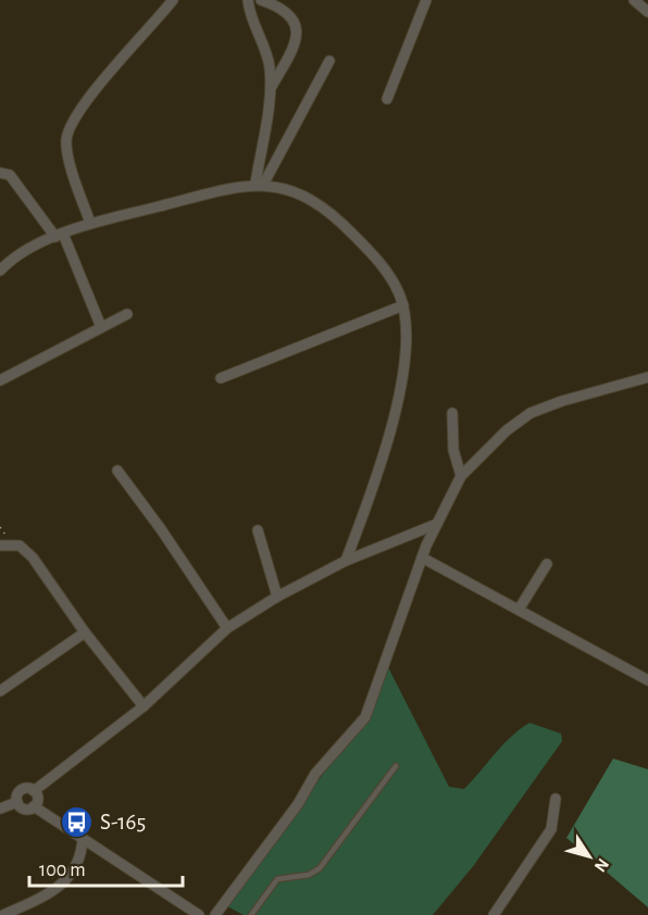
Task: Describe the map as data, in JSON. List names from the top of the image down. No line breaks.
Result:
{"places":{"bus stop":["S-165"]},"scale_bar":"100 m","north":"bottom right"}
